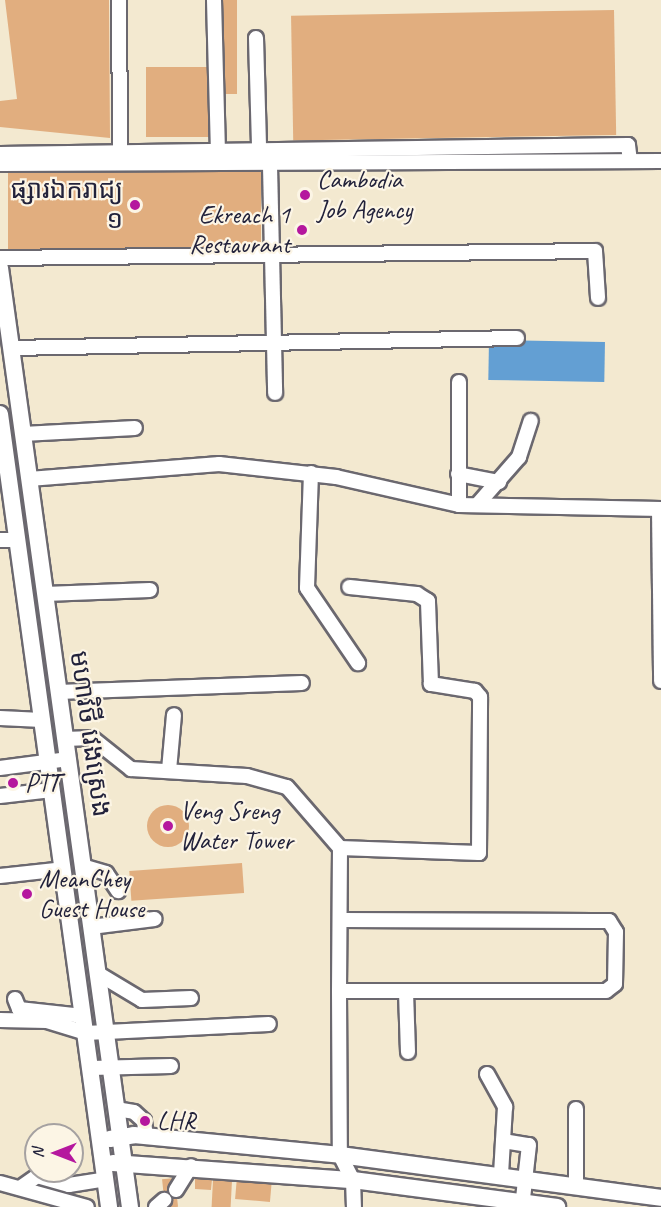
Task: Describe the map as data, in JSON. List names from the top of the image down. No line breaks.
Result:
{"streets":{"main road":["មហាវិថី វេងស្រេង"]},"places":["Cambodia Job Agency","ផ្សារឯករាជ្យ ១","Ekreach 1 Restaurant","PTT","Veng Sreng Water Tower","MeanChey Guest House","LHR"],"north":"left"}
